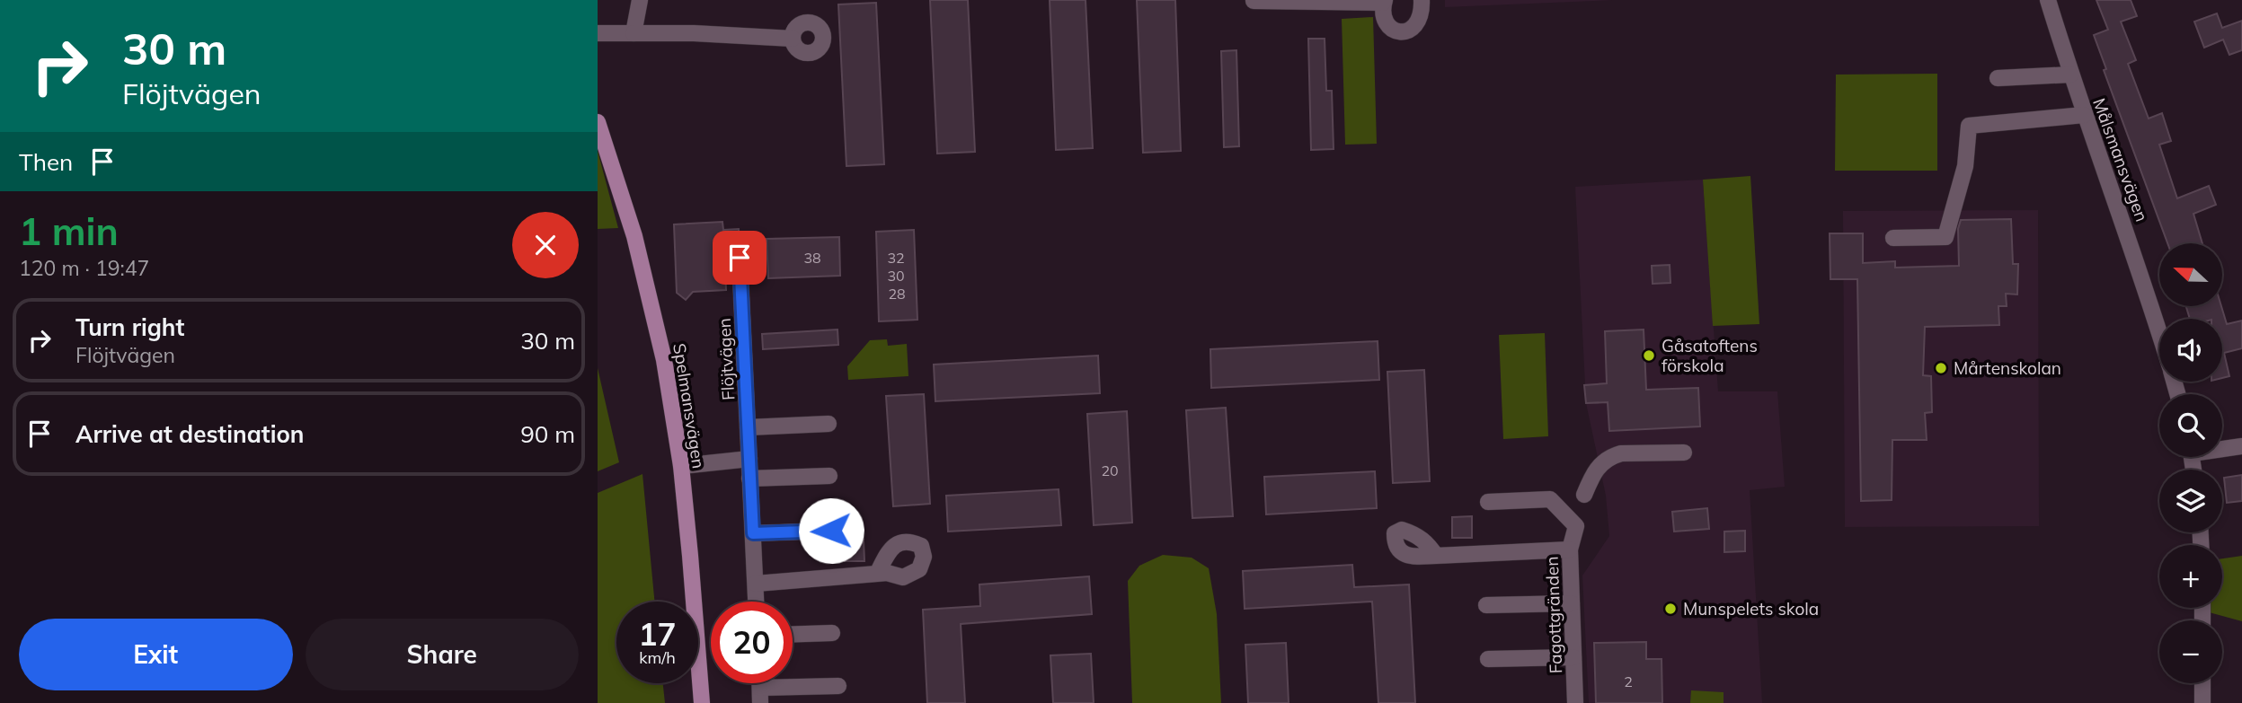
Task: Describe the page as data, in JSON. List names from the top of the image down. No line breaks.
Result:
{"streets":{"main road":["Spelmansvägen"],"street":["Målsmansvägen","Flöjtvägen","Fagottgränden"]},"places":["Gåsatoftens förskola","Mårtenskolan","Munspelets skola"],"house_numbers":["38","32","30","28","20","2"],"north":"left","page":{"turn":["30 m","Flöjtvägen"],"then":"Then","heading":["1 min","120 m · 19:47"],"map_buttons":["+","−"],"list":[{"name":"Turn right","note":"Flöjtvägen","value":"30 m"},{"name":"Arrive at destination","value":"90 m"}],"speed":"17 km/h","limit":"20","buttons":["Exit","Share"]}}
